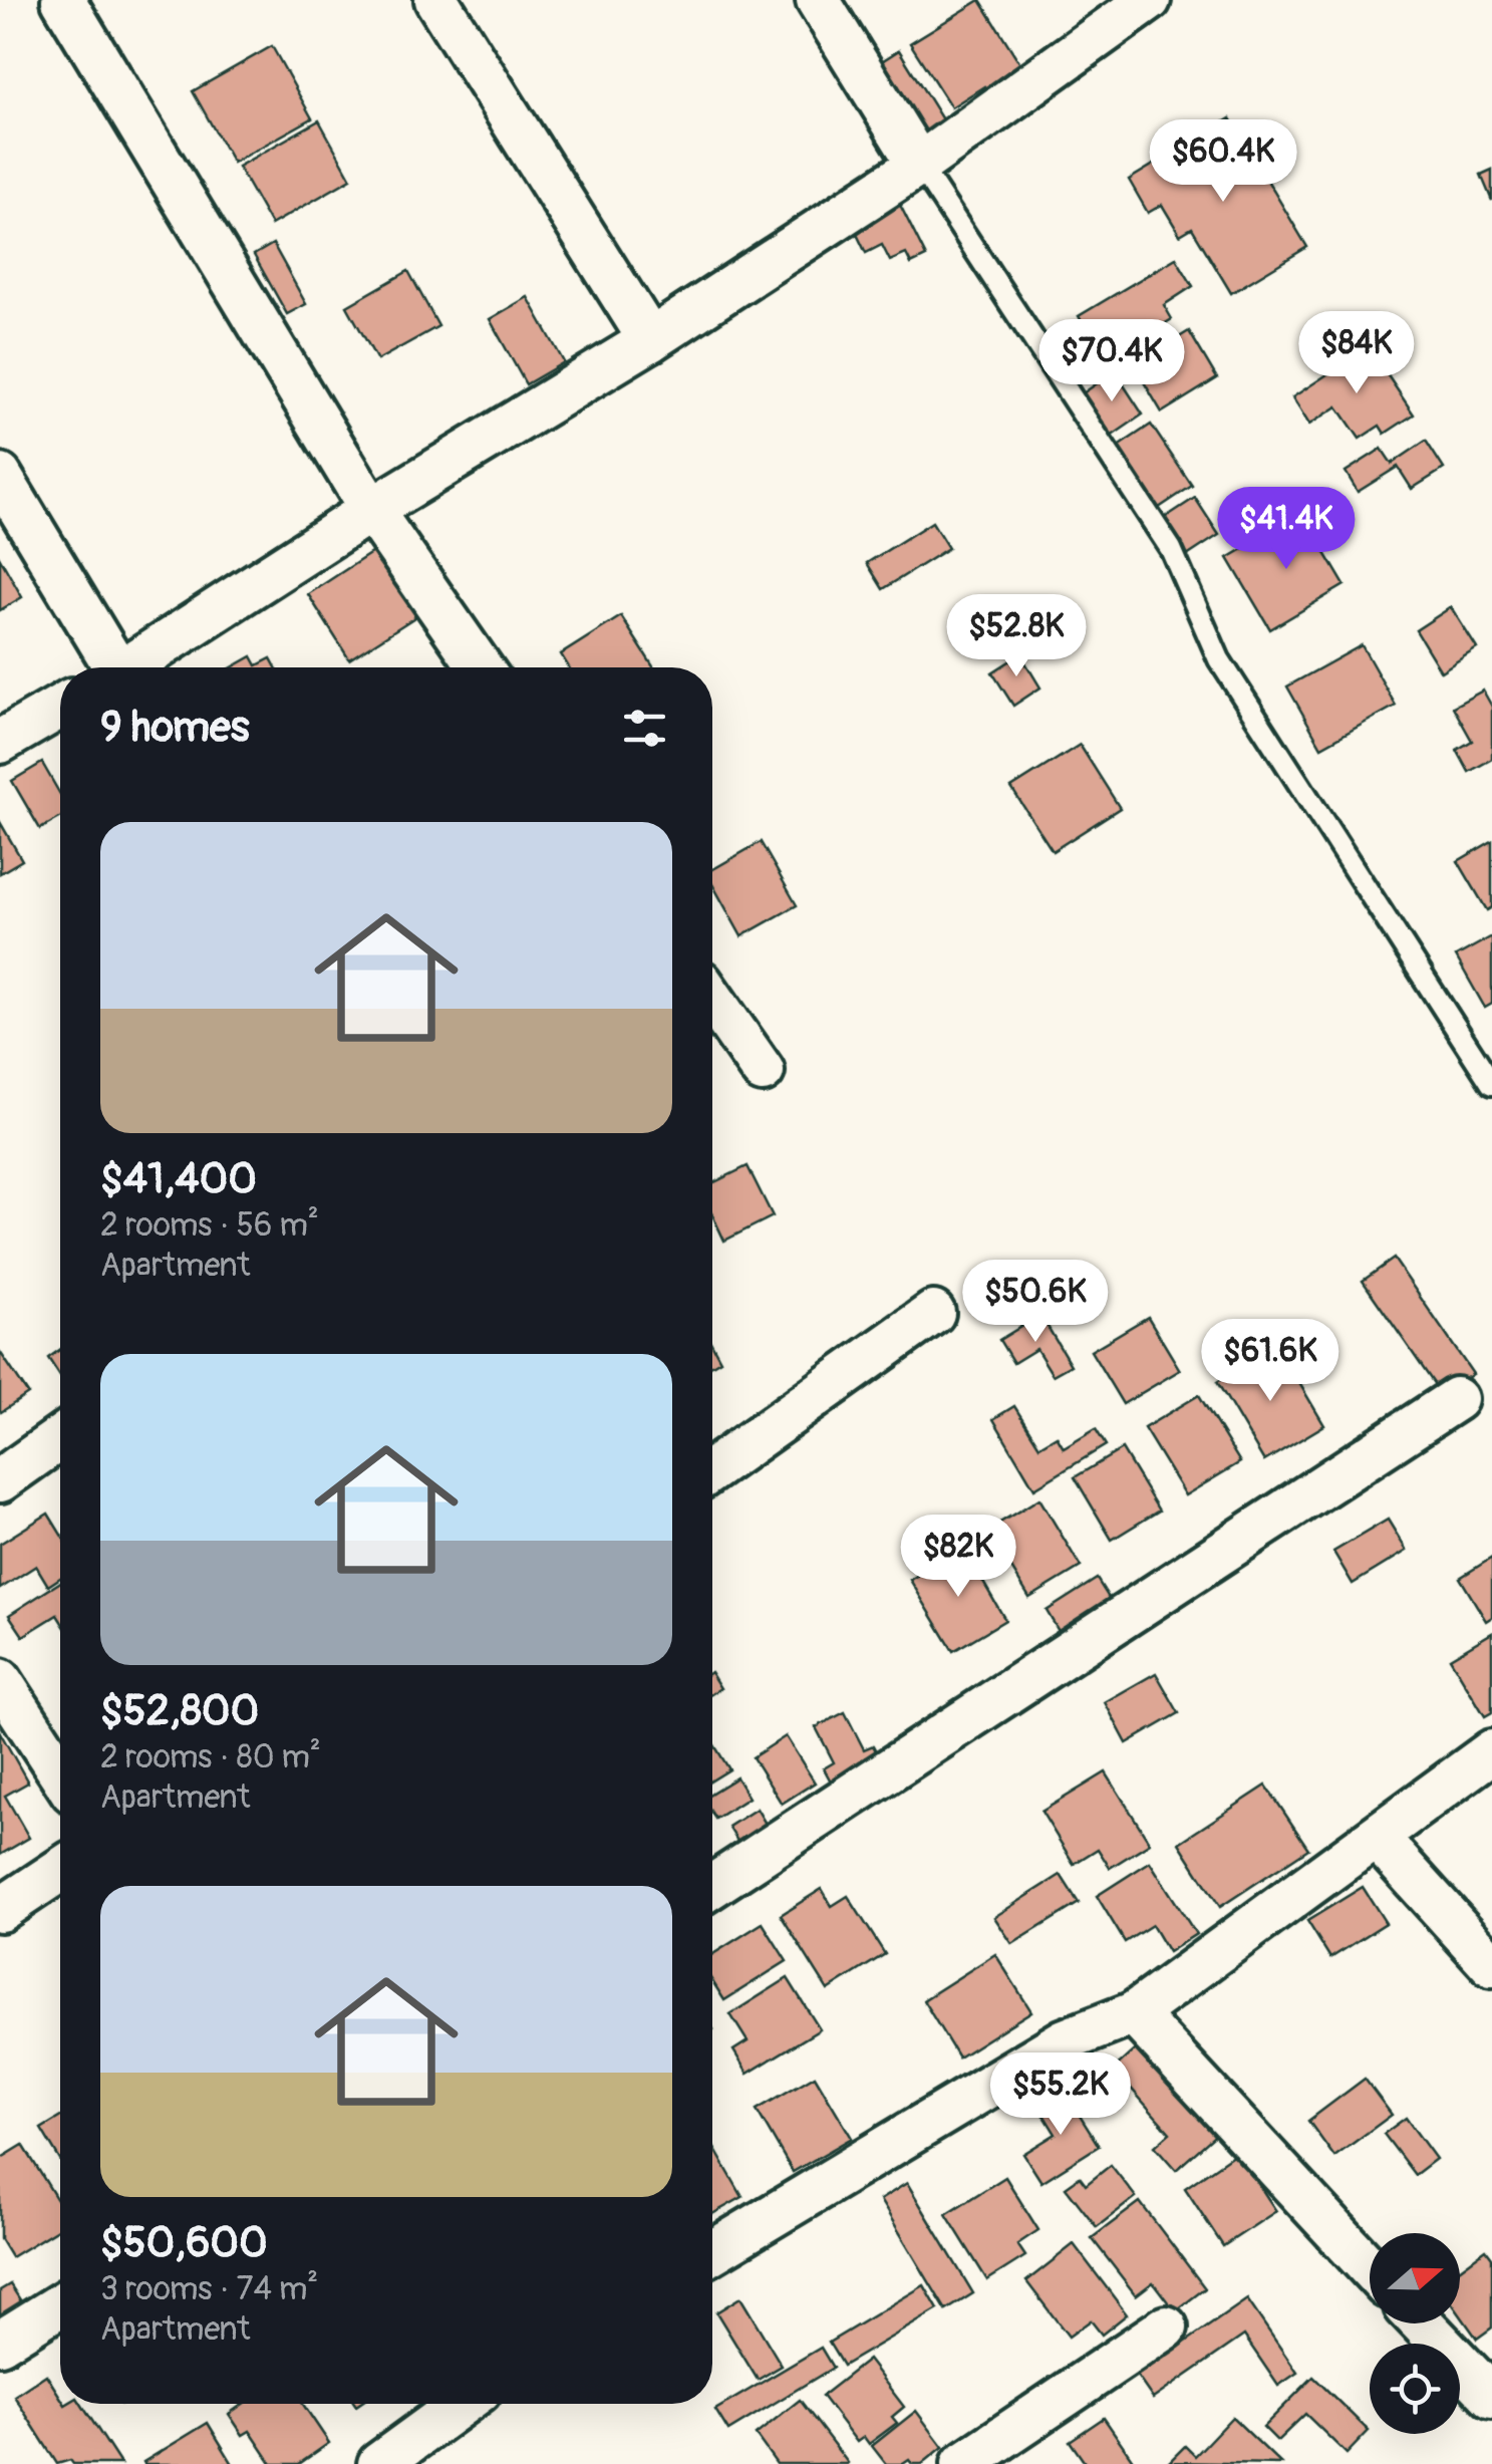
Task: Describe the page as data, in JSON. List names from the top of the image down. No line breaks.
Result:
{"north":"right","page":{"price":["$60.4K","$84K","$70.4K","$41.4K","$52.8K","$50.6K","$61.6K","$82K","$55.2K"],"heading":"9 homes","list":[{"name":"$41,400","note":"2 rooms · 56 m² · Apartment"},{"name":"$52,800","note":"2 rooms · 80 m² · Apartment"},{"name":"$50,600","note":"3 rooms · 74 m² · Apartment"}]}}
